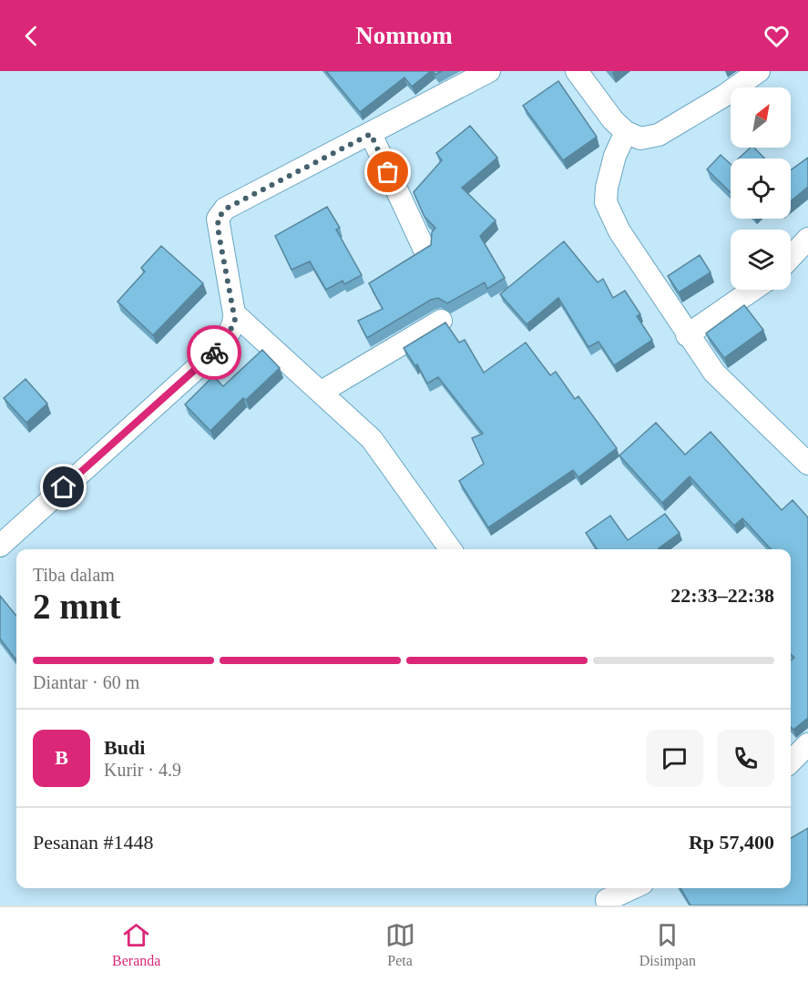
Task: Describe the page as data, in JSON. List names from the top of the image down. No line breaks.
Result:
{"north":"top right","page":{"header":"Nomnom","heading":["2 mnt","Tiba dalam","22:33–22:38"],"panel":["Budi","Kurir · 4.9","Pesanan #1448","Rp 57,400"],"bar":"Diantar · 60 m","round":"B","tabs":["Beranda","Peta","Disimpan"]}}
